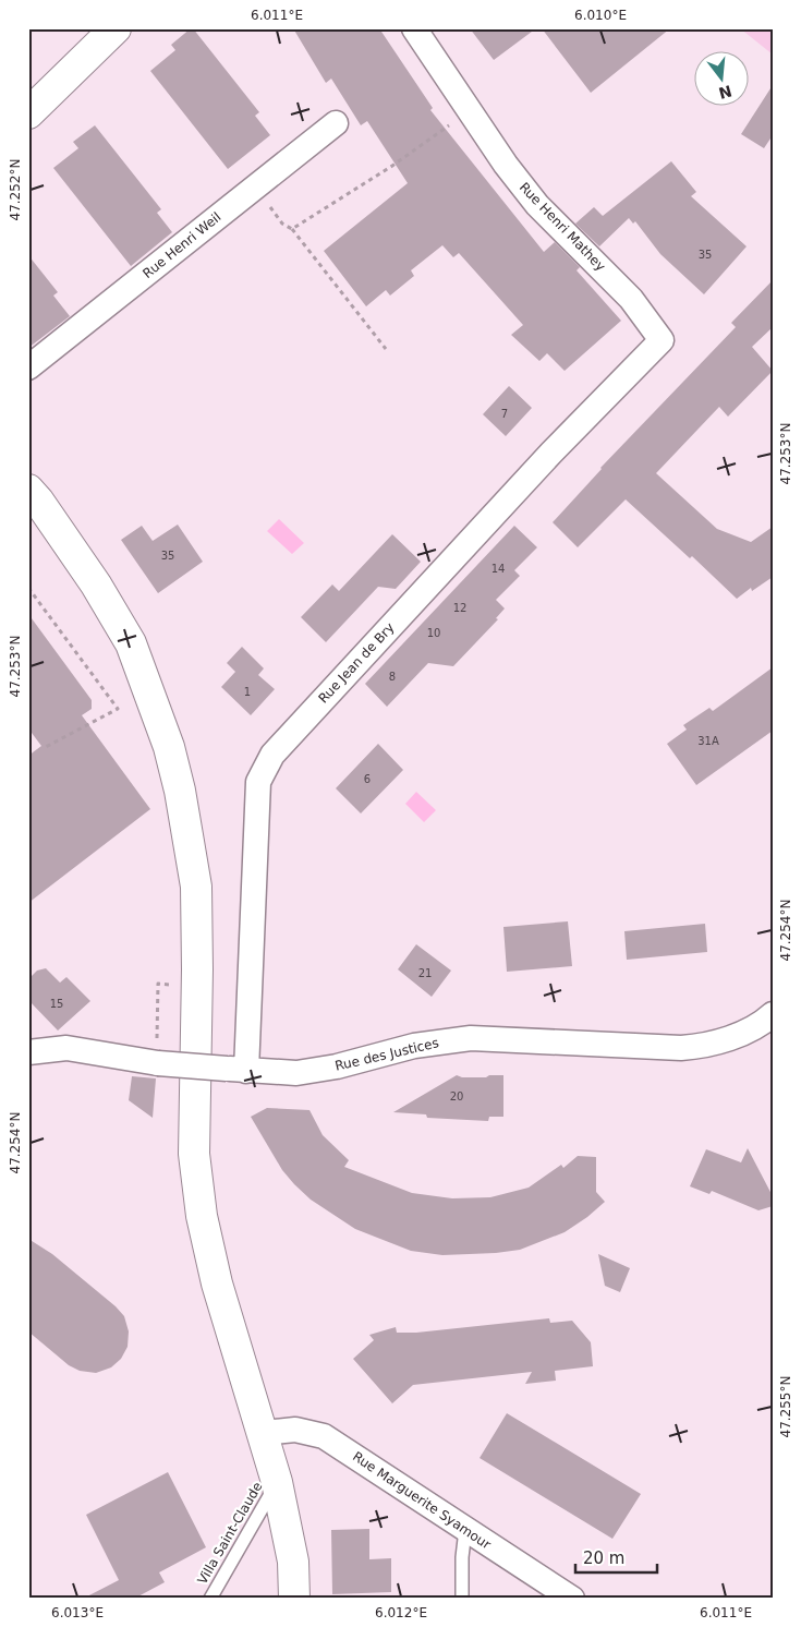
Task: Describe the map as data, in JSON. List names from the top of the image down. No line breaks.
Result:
{"streets":{"street":["Rue Henri Mathey","Rue Henri Weil","Rue Jean de Bry","Rue des Justices","Rue Marguerite Syamour"],"lane":["Villa Saint-Claude"]},"crossings":[["Rue Henri Mathey","Rue Jean de Bry"],["Rue Jean de Bry","Rue des Justices"]],"house_numbers":["35","7","35","14","12","10","8","1","31A","6","21","15","20"],"scale_bar":"20 m","north":"bottom","coordinates":["6.011°E","6.010°E","47.252°N","47.253°N","47.254°N","47.255°N","6.013°E","6.012°E"]}
